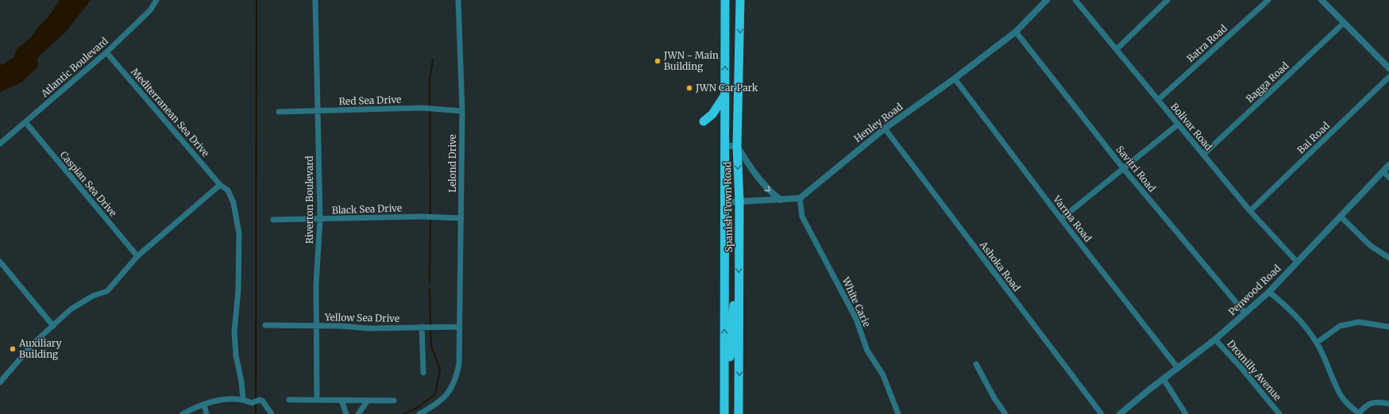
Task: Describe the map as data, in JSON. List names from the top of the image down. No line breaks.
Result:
{"streets":{"highway":["Spanish Town Road"],"street":["Batra Road","Atlantic Boulevard","Bagga Road","Red Sea Drive","Mediterranean Sea Drive","Henley Road","Bolivar Road","Bai Road","Lelond Drive","Savitri Road","Caspian Sea Drive","Riverton Boulevard","Black Sea Drive","Varma Road","Ashoka Road","Penwood Road","White Carie","Yellow Sea Drive","Dromilly Avenue"]},"crossings":[["Batra Road","Bolivar Road"],["Atlantic Boulevard","Mediterranean Sea Drive"],["Atlantic Boulevard","Caspian Sea Drive"],["Bagga Road","Bolivar Road"],["Red Sea Drive","Lelond Drive"],["Red Sea Drive","Riverton Boulevard"],["Henley Road","Savitri Road"],["Henley Road","Varma Road"],["Henley Road","Ashoka Road"],["Henley Road","White Carie"],["Bolivar Road","Bai Road"],["Bolivar Road","Penwood Road"],["Lelond Drive","Black Sea Drive"],["Lelond Drive","Yellow Sea Drive"],["Savitri Road","Penwood Road"],["Riverton Boulevard","Black Sea Drive"],["Riverton Boulevard","Yellow Sea Drive"],["Varma Road","Penwood Road"],["Penwood Road","Dromilly Avenue"]],"places":["JWN - Main Building","JWN Car Park","Auxiliary Building"]}
